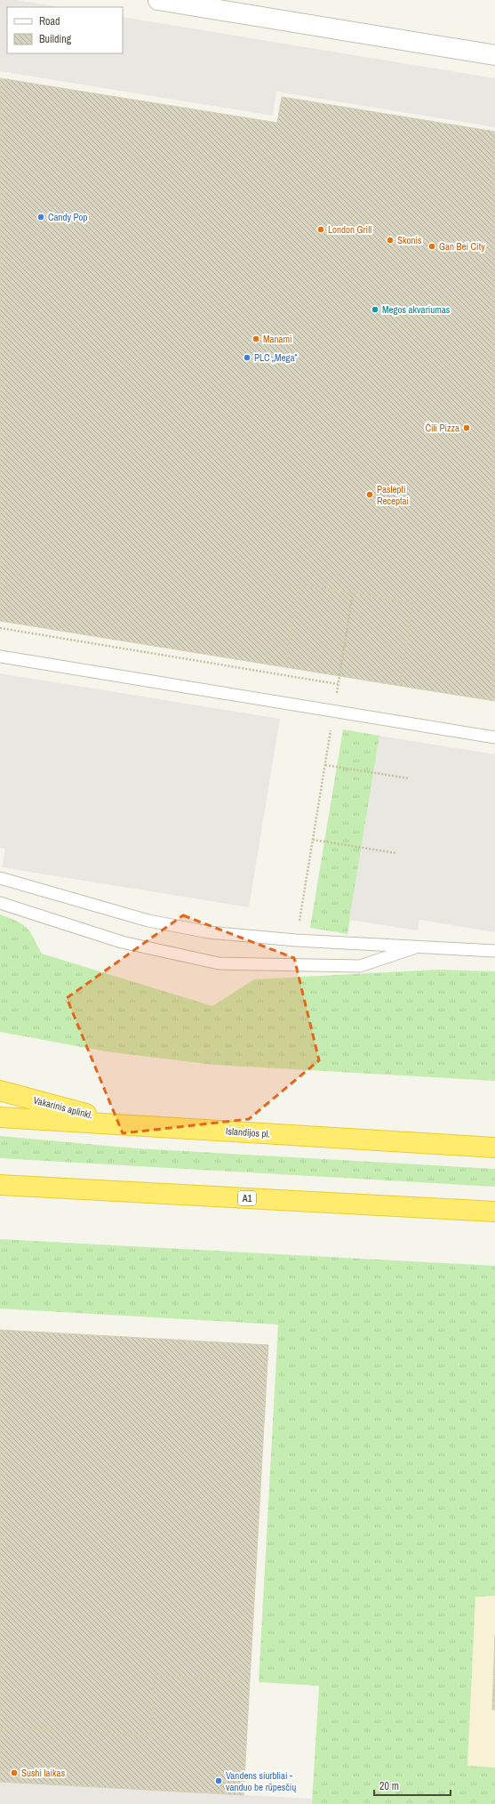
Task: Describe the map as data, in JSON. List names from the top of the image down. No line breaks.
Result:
{"streets":{"highway":["Vakarinis aplinkl.","Islandijos pl.","A1"]},"crossings":[["Vakarinis aplinkl.","Islandijos pl."]],"places":["Candy Pop","London Grill","Skonis","Gan Bei City","Megos akvariumas","Manami","PLC „Mega“","Čili Pizza","Paslėpti Receptai","Sushi laikas","Vandens siurbliai - vanduo be rūpesčių"],"legend":["Road","Building"],"scale_bar":"20 m"}
